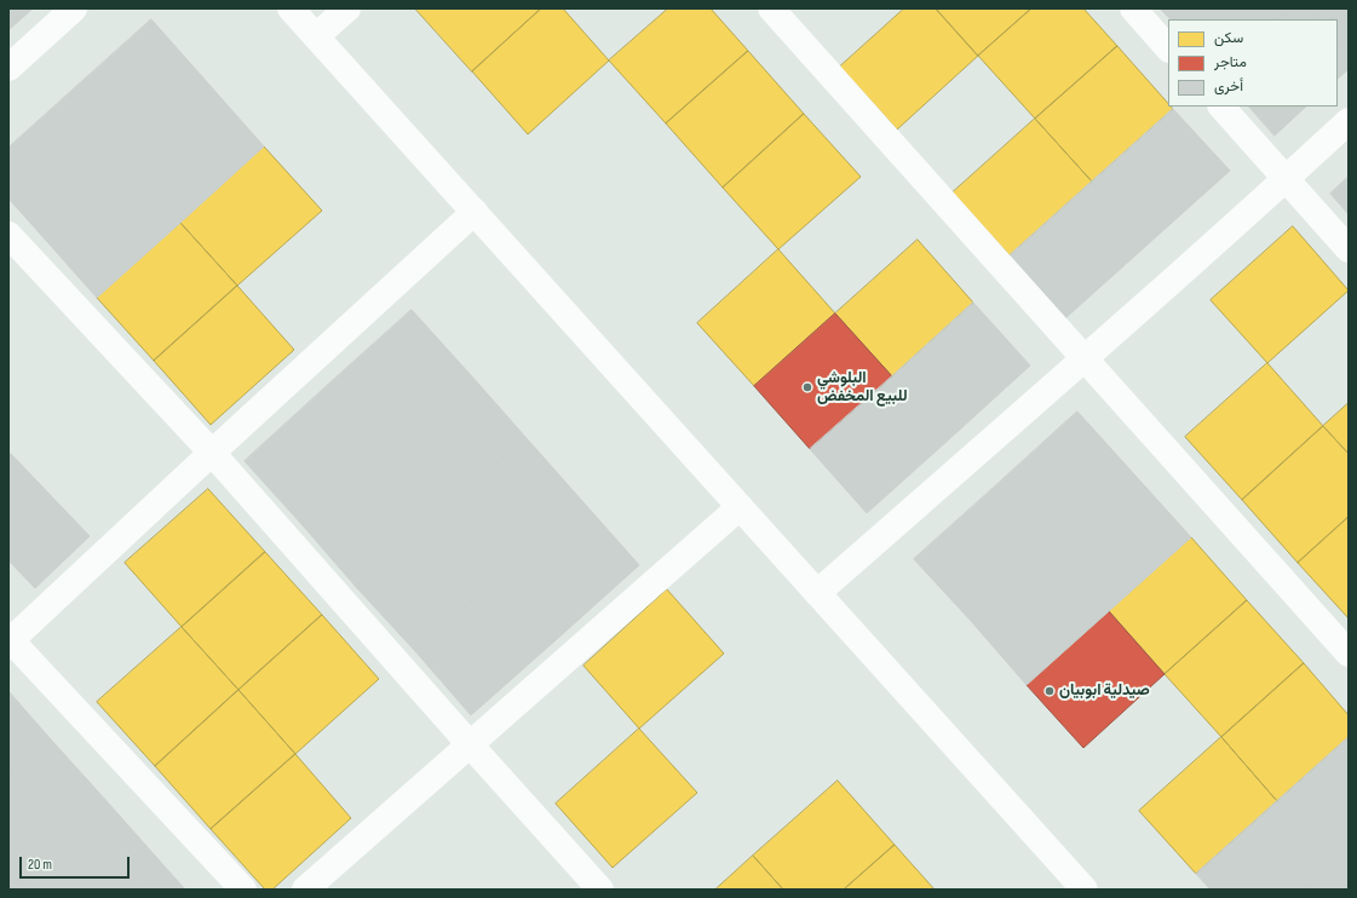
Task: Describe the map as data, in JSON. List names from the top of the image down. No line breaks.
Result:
{"places":["البلوشي للبيع المخفض","صيدلية ابوبيان"],"legend":["سكن","متاجر","أخرى"],"scale_bar":"20 m"}
